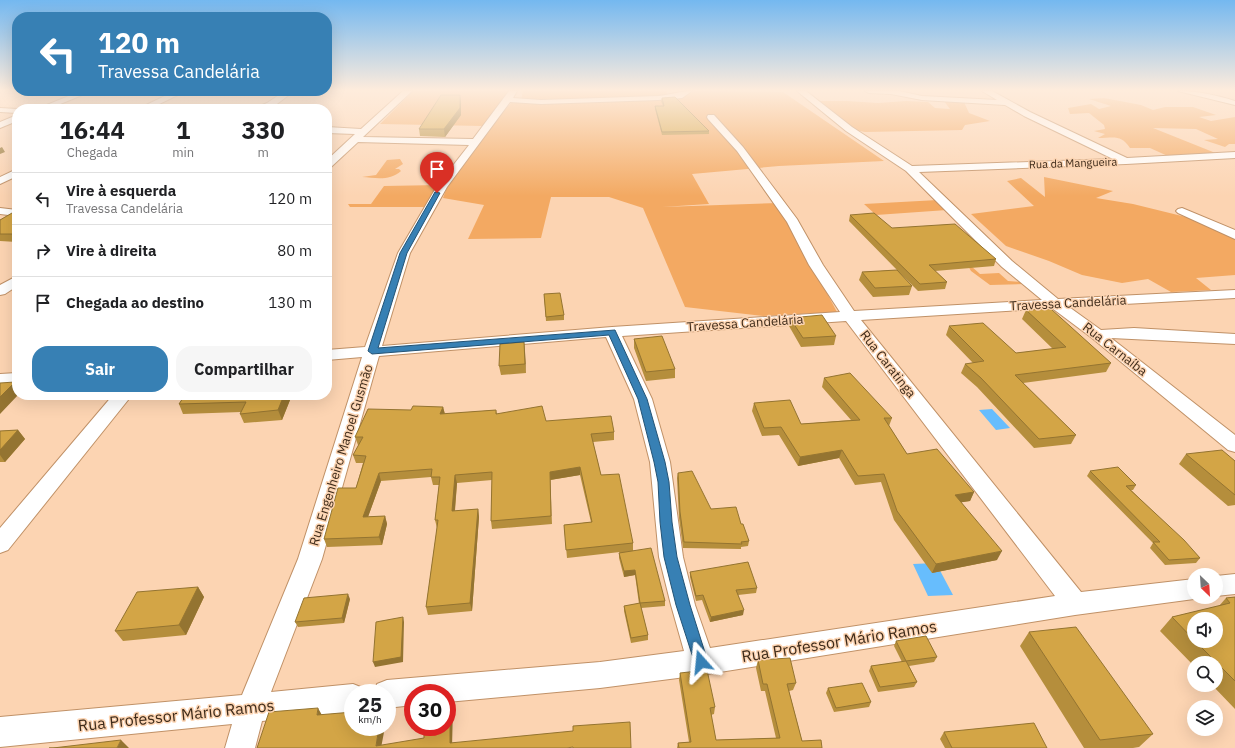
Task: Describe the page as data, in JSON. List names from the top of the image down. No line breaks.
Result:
{"streets":{"street":["Rua da Mangueira","Travessa Candelária","Rua Carnaíba","Rua Caratinga","Rua Engenheiro Manoel Gusmão","Rua Professor Mário Ramos"]},"crossings":[["Rua da Mangueira","Rua Carnaíba"],["Travessa Candelária","Rua Carnaíba"],["Travessa Candelária","Rua Caratinga"],["Travessa Candelária","Rua Engenheiro Manoel Gusmão"],["Rua Caratinga","Rua Professor Mário Ramos"],["Rua Engenheiro Manoel Gusmão","Rua Professor Mário Ramos"]],"north":"bottom right","page":{"turn":["120 m","Travessa Candelária"],"eta":["16:44","Chegada","1","min","330","m"],"list":[{"name":"Vire à esquerda","note":"Travessa Candelária","value":"120 m"},{"name":"Vire à direita","value":"80 m"},{"name":"Chegada ao destino","value":"130 m"}],"buttons":["Sair","Compartilhar"],"speed":"25 km/h","limit":"30"}}
